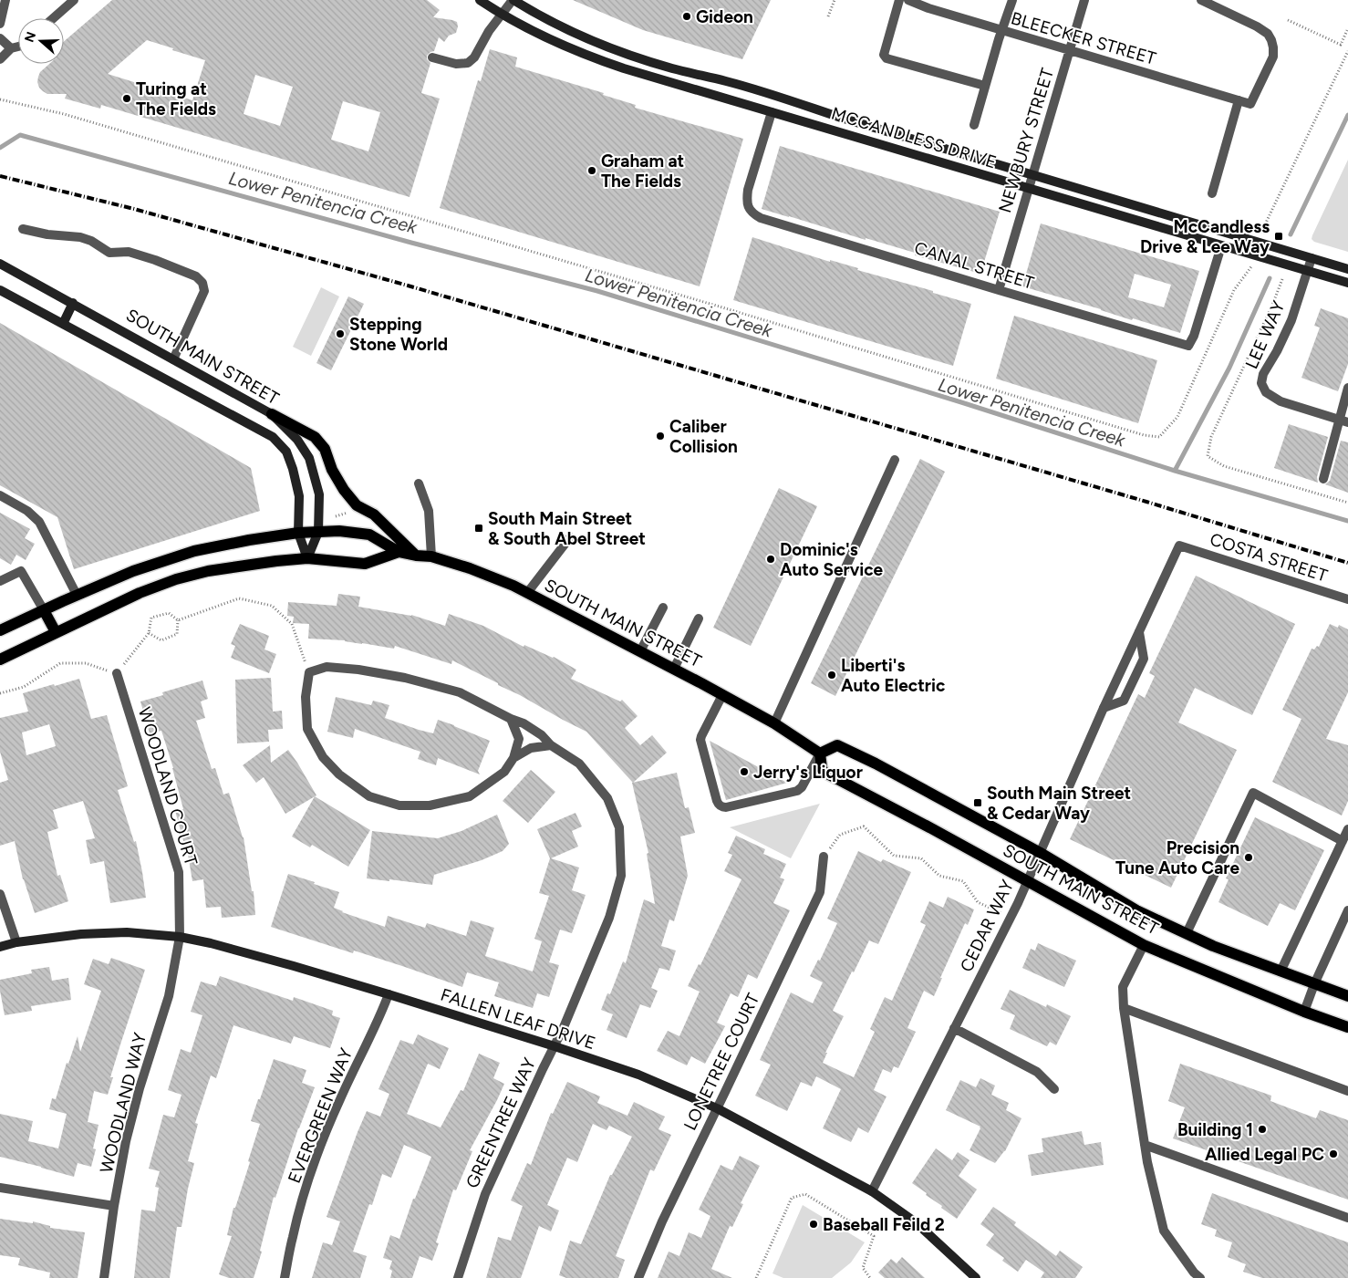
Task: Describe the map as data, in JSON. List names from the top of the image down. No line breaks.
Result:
{"streets":{"main road":["MCCANDLESS DRIVE","SOUTH MAIN STREET","FALLEN LEAF DRIVE"],"street":["BLEECKER STREET","NEWBURY STREET","CANAL STREET","LEE WAY","COSTA STREET","WOODLAND COURT","CEDAR WAY","LONETREE COURT","WOODLAND WAY","EVERGREEN WAY","GREENTREE WAY"]},"crossings":[["BLEECKER STREET","NEWBURY STREET"],["MCCANDLESS DRIVE","NEWBURY STREET"],["MCCANDLESS DRIVE","CANAL STREET"],["MCCANDLESS DRIVE","LEE WAY"],["NEWBURY STREET","CANAL STREET"],["SOUTH MAIN STREET","CEDAR WAY"],["COSTA STREET","CEDAR WAY"],["WOODLAND COURT","FALLEN LEAF DRIVE"],["WOODLAND COURT","WOODLAND WAY"],["CEDAR WAY","FALLEN LEAF DRIVE"],["FALLEN LEAF DRIVE","LONETREE COURT"],["FALLEN LEAF DRIVE","WOODLAND WAY"],["FALLEN LEAF DRIVE","EVERGREEN WAY"],["FALLEN LEAF DRIVE","GREENTREE WAY"]],"water":["Lower Penitencia Creek"],"places":{"other":["Gideon","Turing at The Fields","Graham at The Fields","Stepping Stone World","Caliber Collision","Dominic's Auto Service","Liberti's Auto Electric","Jerry's Liquor","Precision Tune Auto Care","Building 1","Allied Legal PC","Baseball Feild 2"],"transit":["McCandless Drive & Lee Way","South Main Street & South Abel Street","South Main Street & Cedar Way"]},"north":"left"}
